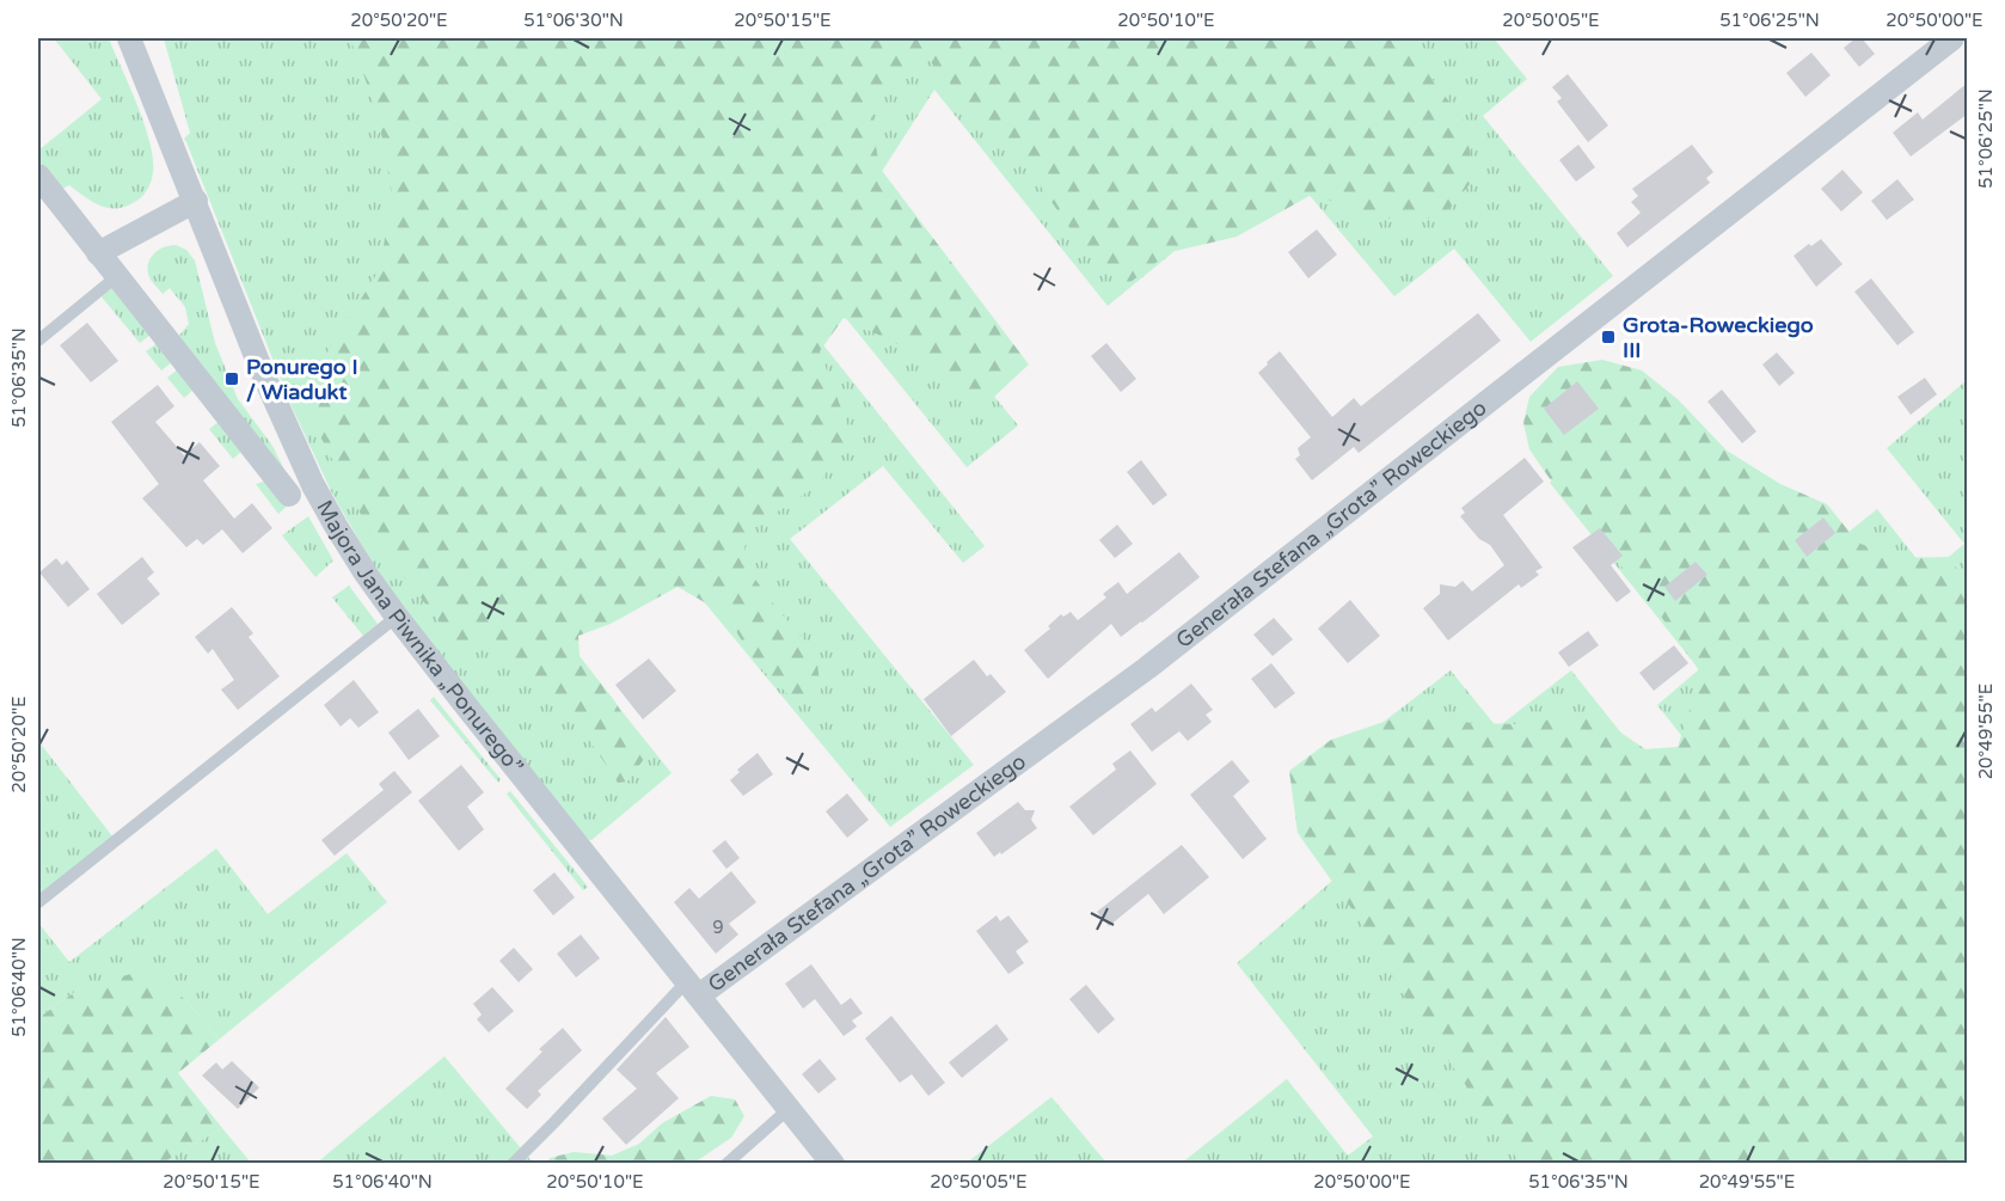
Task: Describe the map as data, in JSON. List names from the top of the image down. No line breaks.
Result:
{"streets":{"street":["Generała Stefana „Grota” Roweckiego","Majora Jana Piwnika „Ponurego”"]},"crossings":[["Generała Stefana „Grota” Roweckiego","Majora Jana Piwnika „Ponurego”"]],"places":{"transit":["Grota-Roweckiego III","Ponurego I / Wiadukt"]},"house_numbers":["9"],"coordinates":["20°50'20\"E","51°06'30\"N","20°50'15\"E","20°50'10\"E","20°50'05\"E","51°06'25\"N","20°50'00\"E","51°06'35\"N","20°49'55\"E","51°06'40\"N"]}
